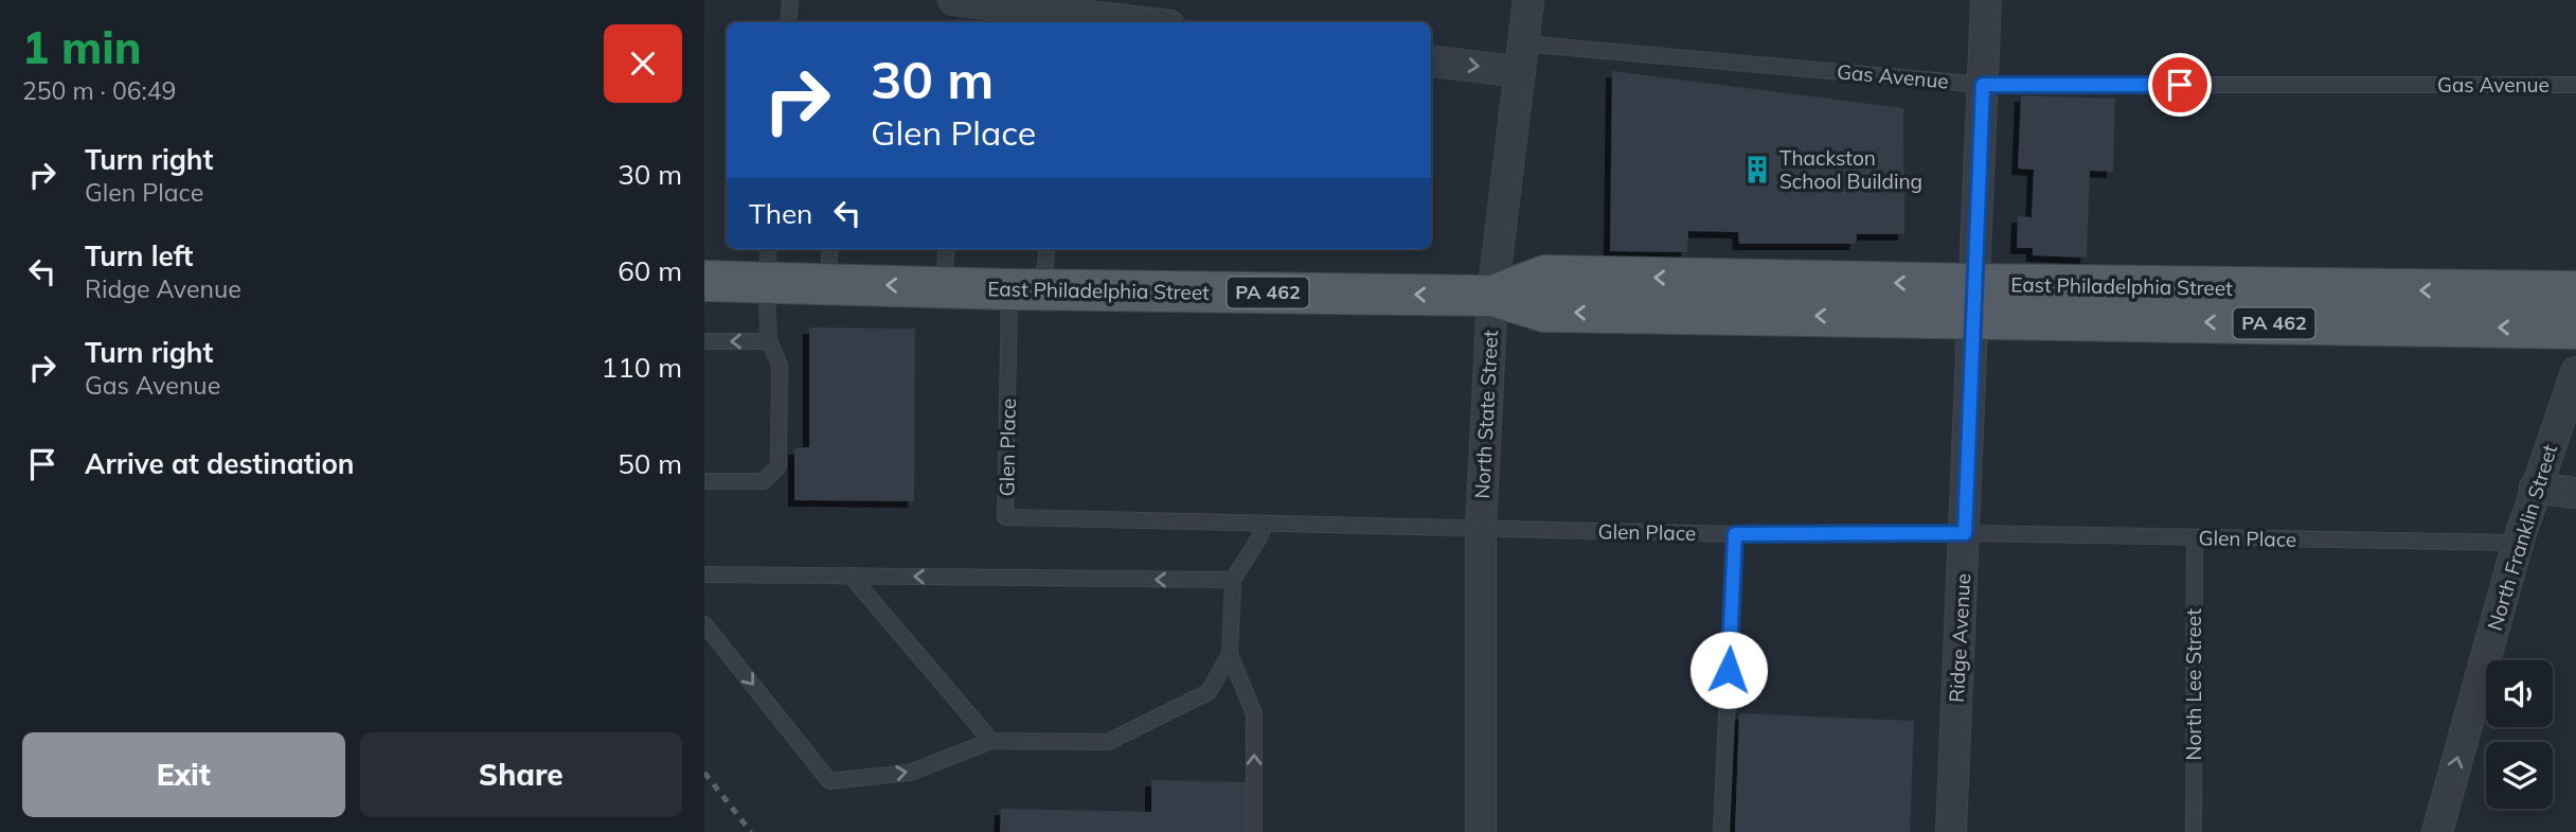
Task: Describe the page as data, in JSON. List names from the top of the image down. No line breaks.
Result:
{"streets":{"main road":["East Philadelphia Street","PA 462"],"street":["North State Street","North Franklin Street","Ridge Avenue"],"lane":["Gas Avenue","Glen Place","North Lee Street"]},"crossings":[["Gas Avenue","North State Street"],["Gas Avenue","Ridge Avenue"],["East Philadelphia Street","North State Street"],["East Philadelphia Street","Glen Place"],["East Philadelphia Street","Ridge Avenue"],["North State Street","Glen Place"],["Glen Place","North Franklin Street"],["Glen Place","Ridge Avenue"],["Glen Place","North Lee Street"]],"one_way":["East Philadelphia Street","North Franklin Street"],"places":{"building":["Thackston School Building"]},"page":{"heading":["1 min","250 m · 06:49"],"turn":["30 m","Glen Place"],"list":[{"name":"Turn right","note":"Glen Place","value":"30 m"},{"name":"Turn left","note":"Ridge Avenue","value":"60 m"},{"name":"Turn right","note":"Gas Avenue","value":"110 m"},{"name":"Arrive at destination","value":"50 m"}],"then":"Then","buttons":["Exit","Share"]}}
